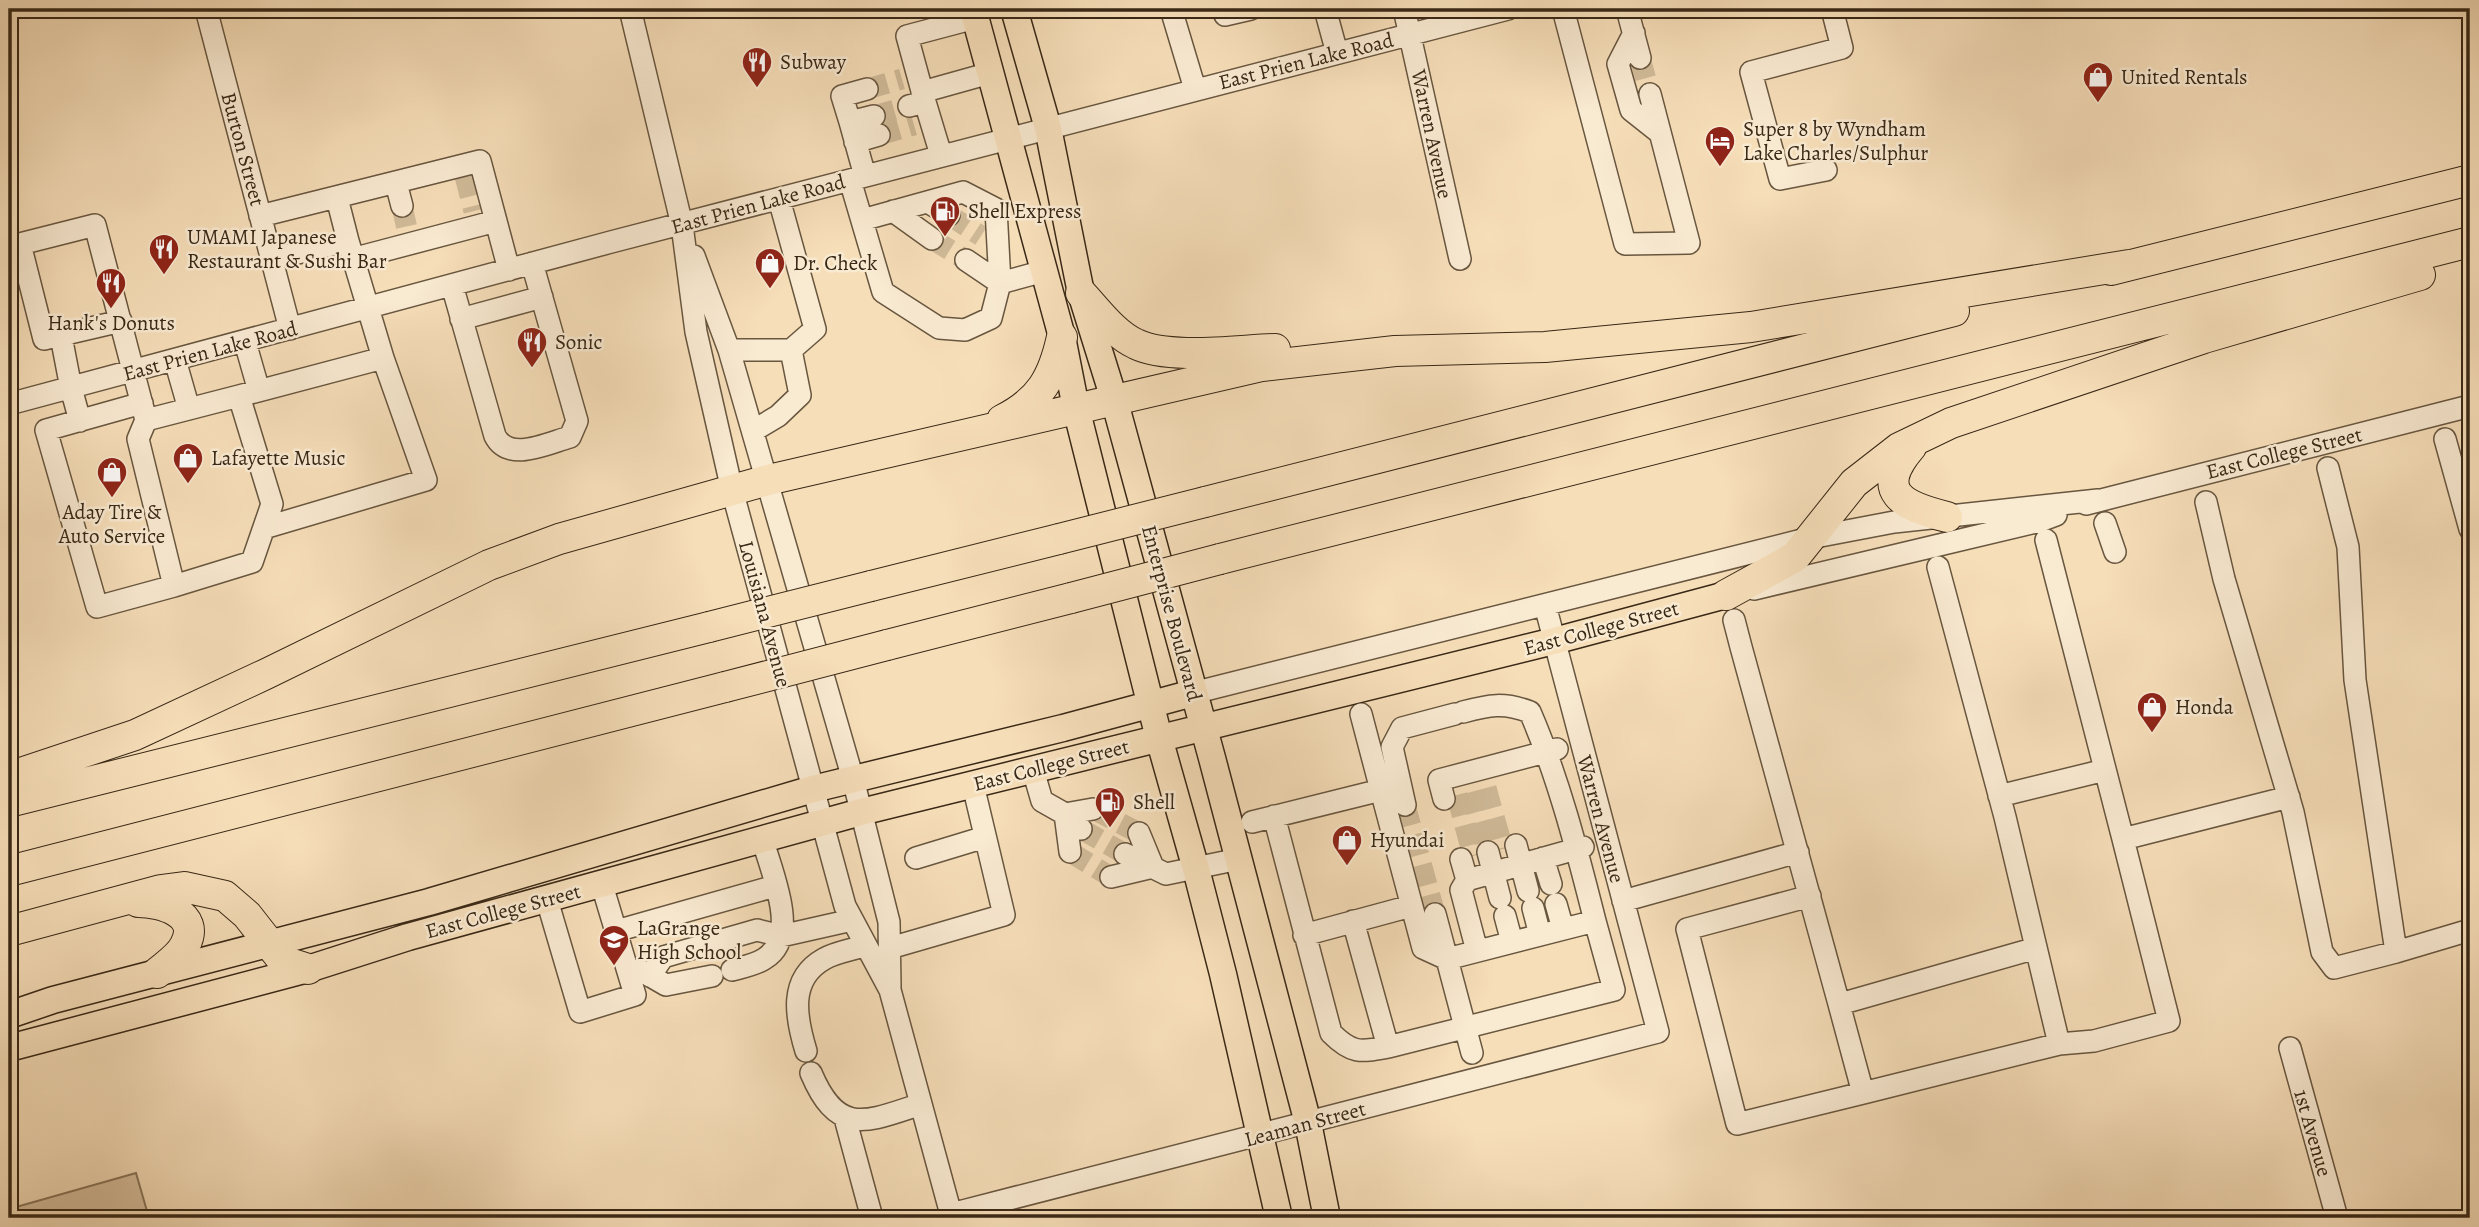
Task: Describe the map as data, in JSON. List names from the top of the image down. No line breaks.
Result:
{"streets":{"main road":["East College Street","Enterprise Boulevard"],"street":["East Prien Lake Road","Warren Avenue","Burton Street","Louisiana Avenue","Leaman Street","1st Avenue"]},"crossings":[["East Prien Lake Road","Warren Avenue"],["East Prien Lake Road","Burton Street"],["East Prien Lake Road","Enterprise Boulevard"],["East Prien Lake Road","Louisiana Avenue"],["Warren Avenue","East College Street"],["Warren Avenue","Leaman Street"],["East College Street","Enterprise Boulevard"],["East College Street","Louisiana Avenue"],["Enterprise Boulevard","Leaman Street"],["Louisiana Avenue","Leaman Street"]],"places":{"restaurant":["Subway","UMAMI Japanese Restaurant & Sushi Bar","Hank's Donuts","Sonic"],"shop":["United Rentals","Dr. Check","Lafayette Music","Aday Tire & Auto Service","Honda","Hyundai"],"hotel":["Super 8 by Wyndham Lake Charles/Sulphur"],"fuel station":["Shell Express","Shell"],"school or university":["LaGrange High School"]}}
